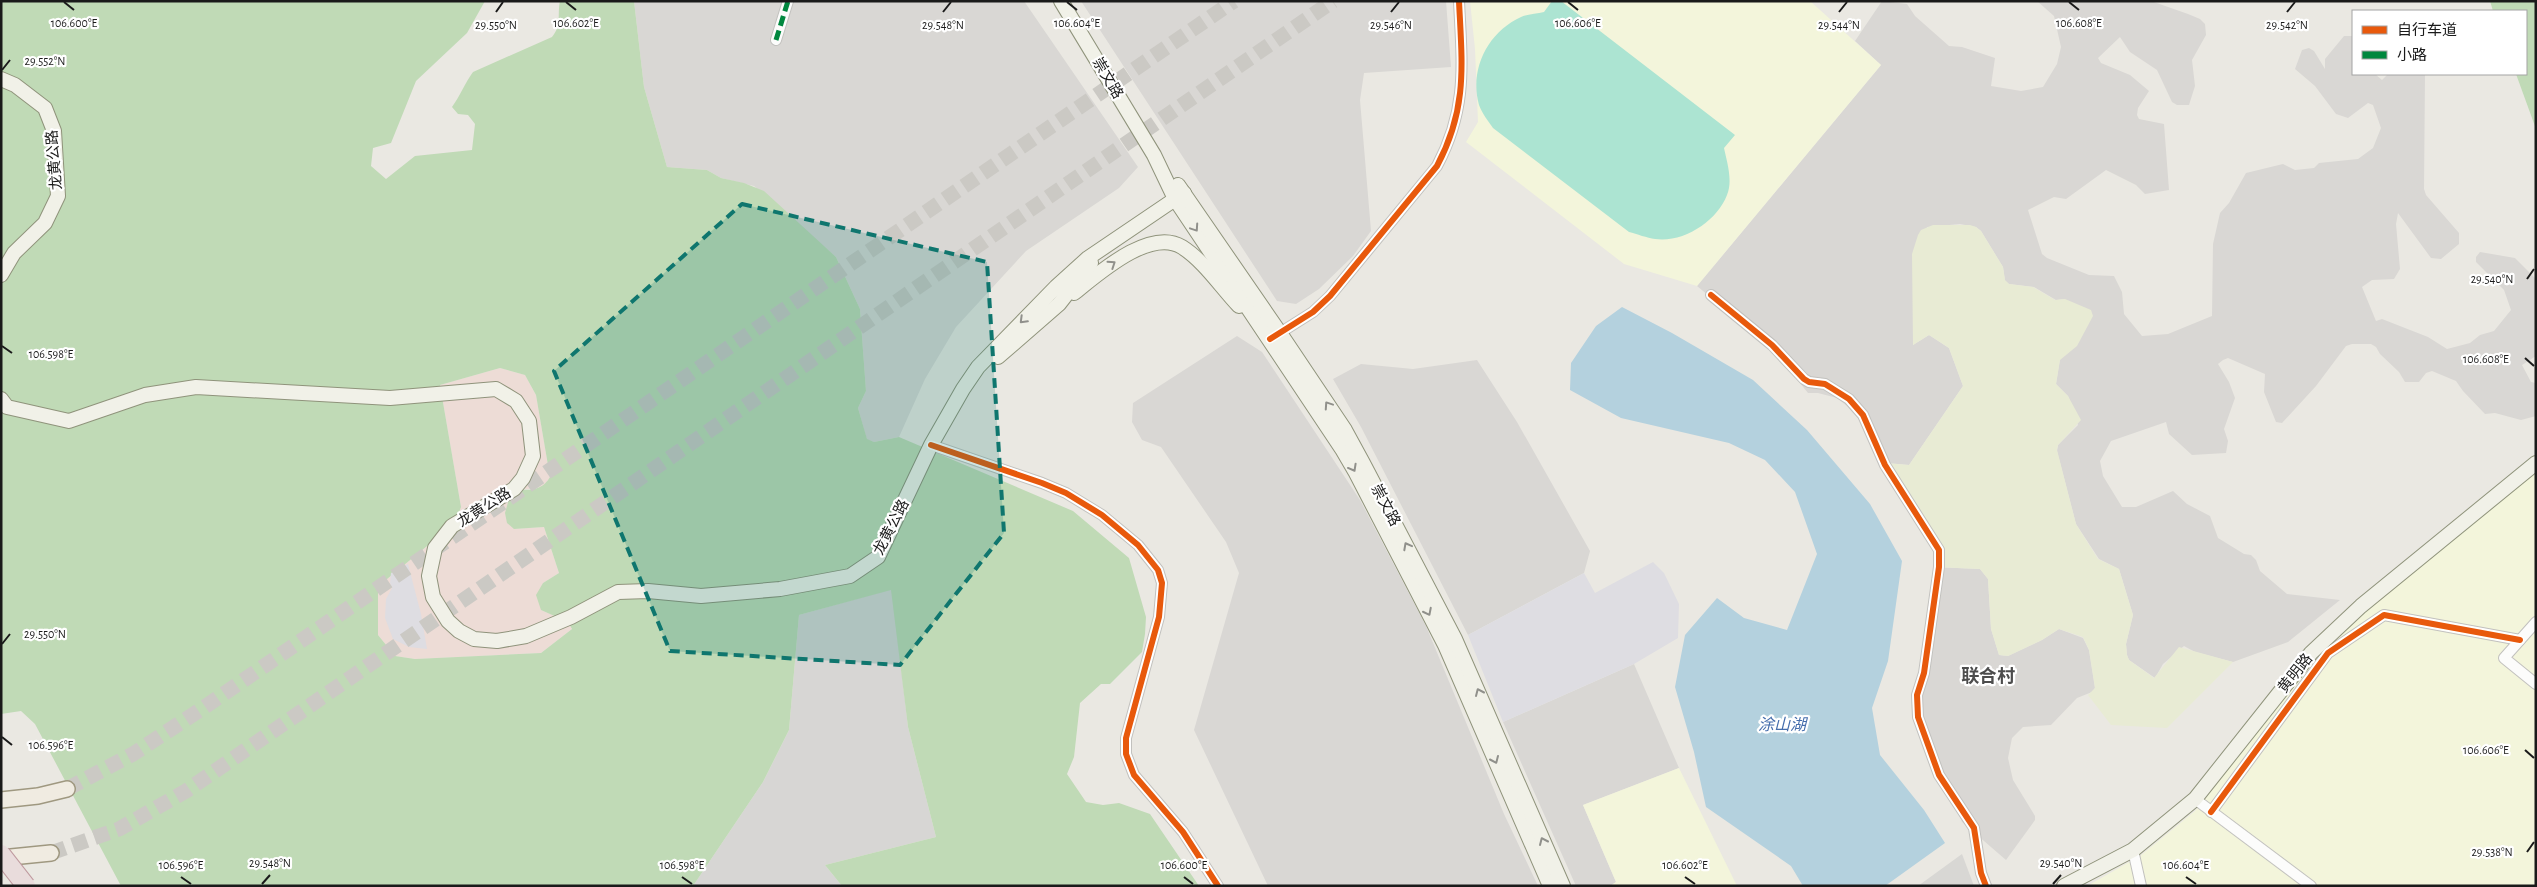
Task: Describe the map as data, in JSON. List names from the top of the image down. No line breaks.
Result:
{"streets":{"main road":["崇文路","龙黄公路","黄明路"]},"crossings":[["崇文路","龙黄公路"]],"districts":["联合村"],"water":["涂山湖"],"legend":["自行车道","小路"],"coordinates":["106.600°E","106.602°E","106.604°E","106.608°E","106.606°E","29.550°N","29.548°N","29.546°N","29.544°N","29.542°N","29.552°N","29.540°N","106.598°E","106.596°E","29.538°N"]}
